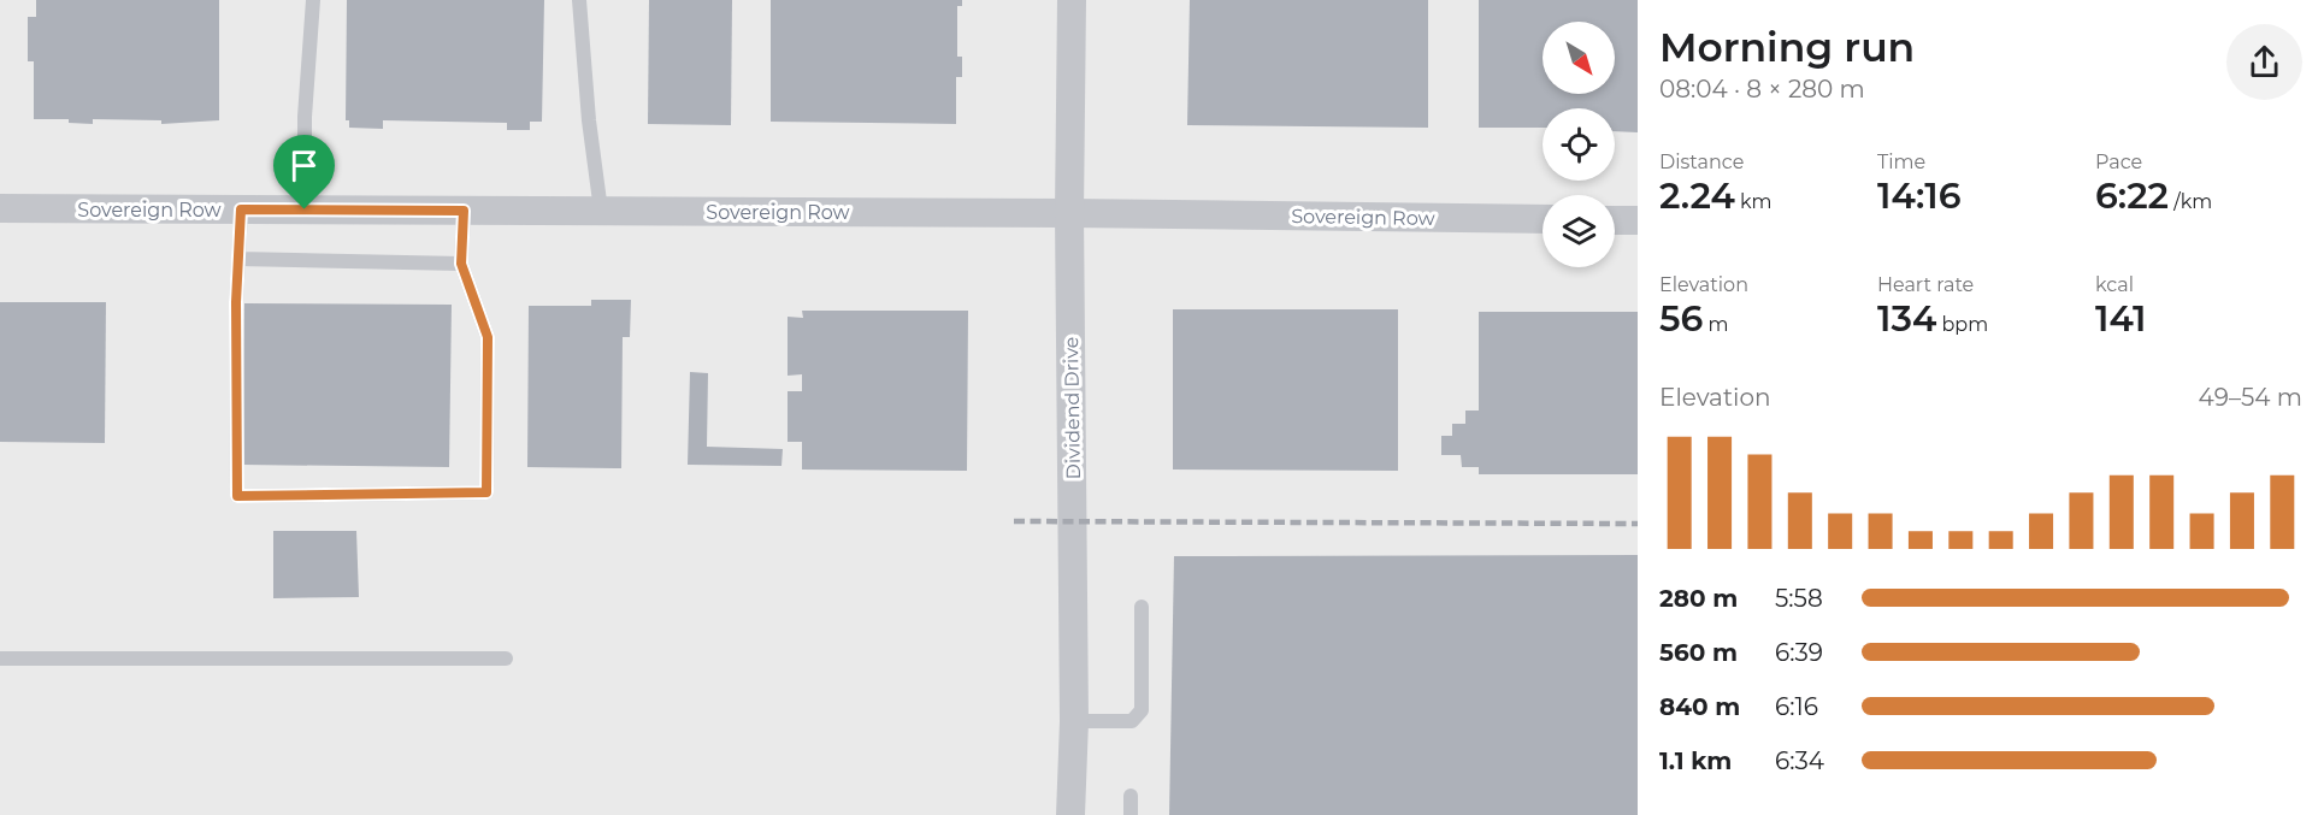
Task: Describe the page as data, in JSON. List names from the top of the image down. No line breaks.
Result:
{"streets":{"street":["Sovereign Row","Dividend Drive"]},"crossings":[["Sovereign Row","Dividend Drive"]],"north":"bottom right","page":{"heading":["Morning run","08:04 · 8 × 280 m"],"stats":[["Distance","2.24 km"],["Time","14:16"],["Pace","6:22 /km"],["Elevation","56 m"],["Heart rate","134 bpm"],["kcal","141"]],"chart":["Elevation","49–54 m"],"list":[{"name":"280 m","note":"5:58"},{"name":"560 m","note":"6:39"},{"name":"840 m","note":"6:16"},{"name":"1.1 km","note":"6:34"}]}}
